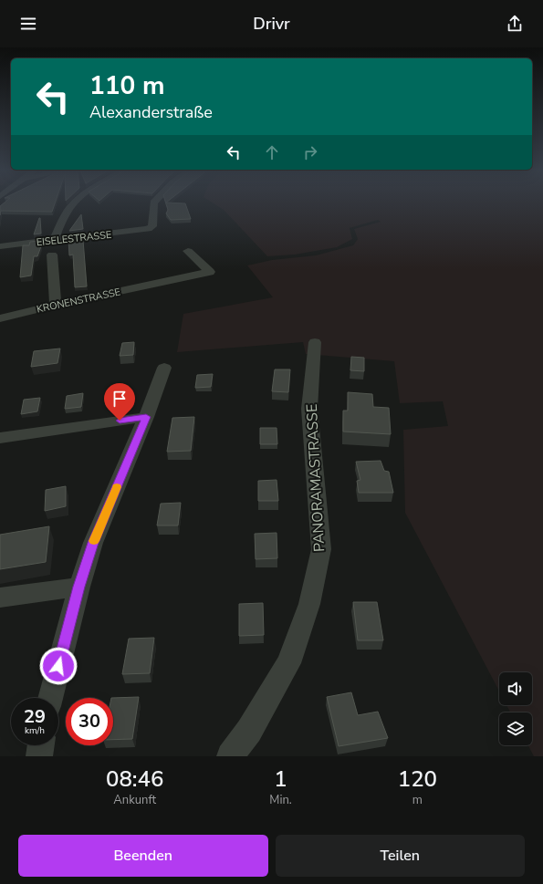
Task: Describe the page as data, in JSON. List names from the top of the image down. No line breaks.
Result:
{"streets":{"street":["EISELESTRASSE","KRONENSTRASSE","PANORAMASTRASSE"]},"page":{"header":"Drivr","turn":["110 m","Alexanderstraße"],"speed":"29 km/h","limit":"30","eta":["08:46","Ankunft","1","Min.","120","m"],"buttons":["Beenden","Teilen"]}}
